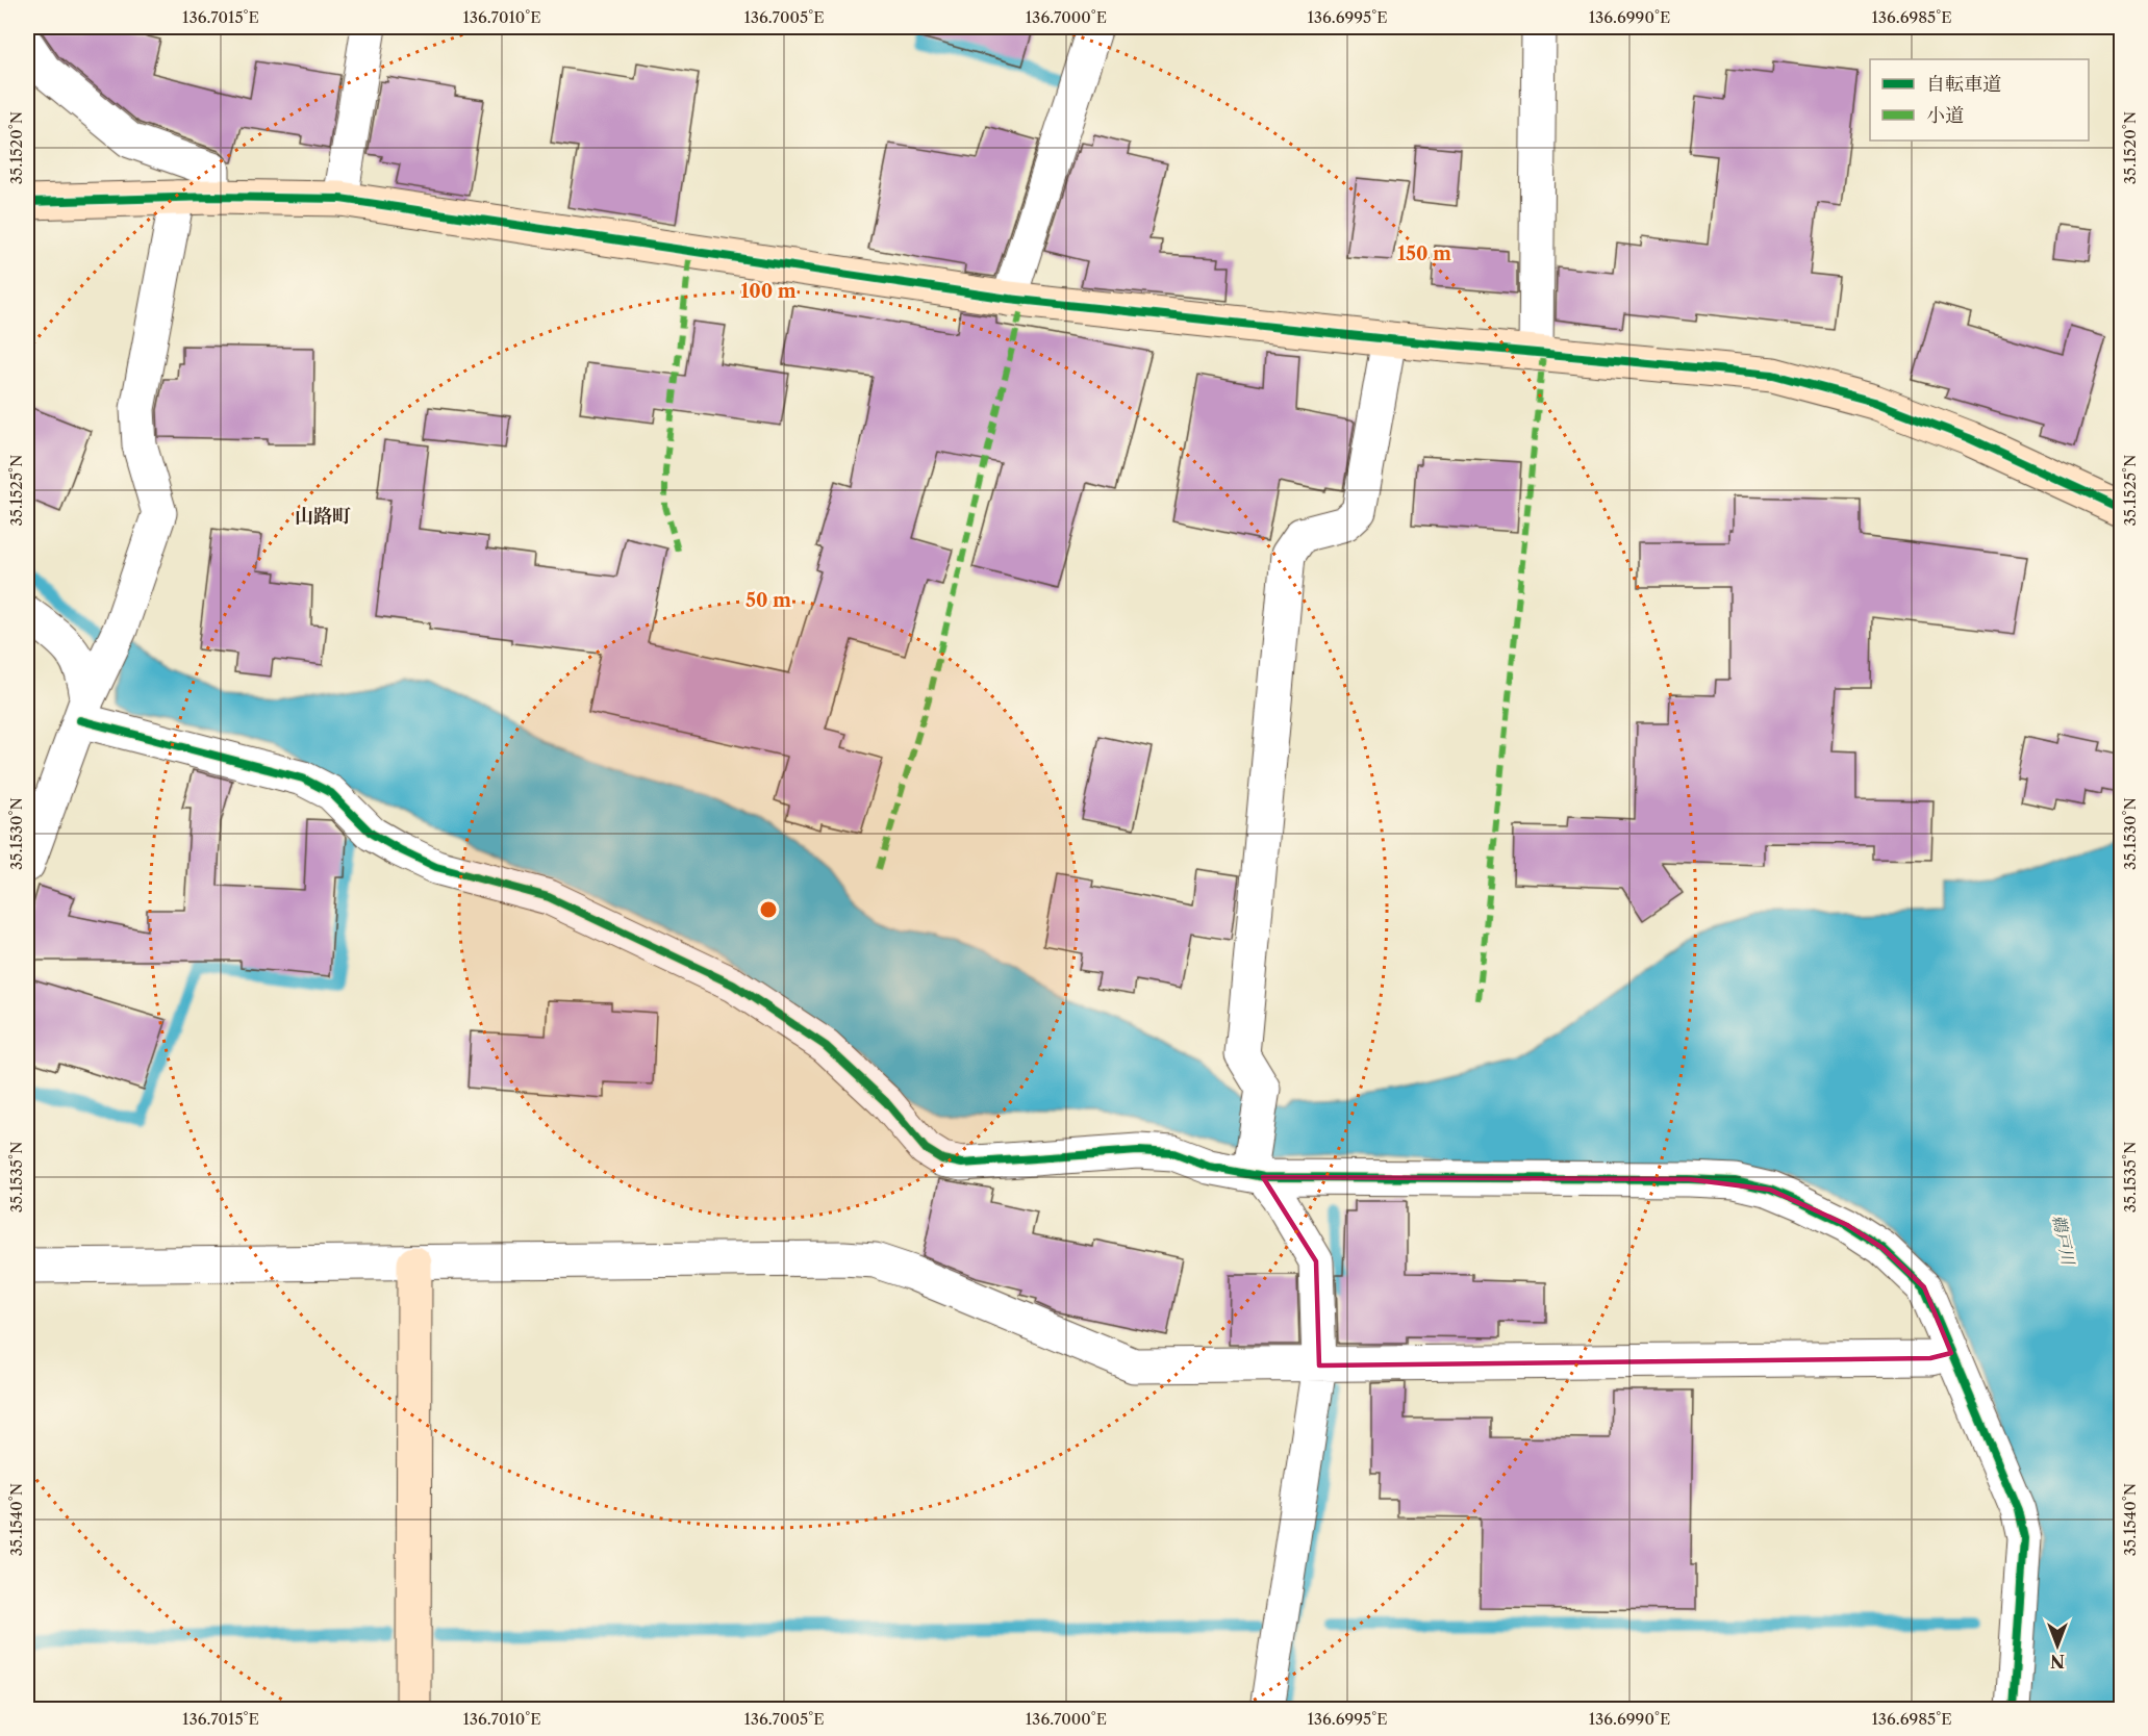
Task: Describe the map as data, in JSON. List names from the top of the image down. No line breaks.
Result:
{"districts":["山路町"],"water":["鵜戸川"],"legend":["自転車道","小道"],"north":"bottom","coordinates":["136.7015°E","136.7010°E","136.7005°E","136.7000°E","136.6995°E","136.6990°E","136.6985°E","35.1520°N","35.1525°N","35.1530°N","35.1535°N","35.1540°N"],"rings":["150 m","100 m","50 m"]}
